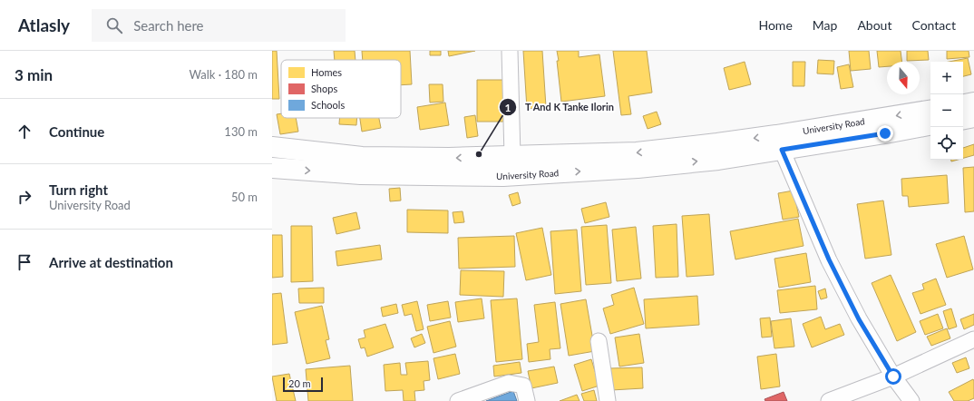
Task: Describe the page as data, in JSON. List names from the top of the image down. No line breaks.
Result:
{"streets":{"main road":["University Road"]},"places":["T And K Tanke Ilorin"],"legend":["Homes","Shops","Schools"],"scale_bar":"20 m","north":"bottom","page":{"header":"Atlasly","search":"Search here","nav":["Home","Map","About","Contact"],"heading":["3 min","Walk · 180 m"],"map_buttons":["+","−"],"list":[["Continue","130 m"],["Turn right","University Road","50 m"],"Arrive at destination"],"scale":"20 m"}}
